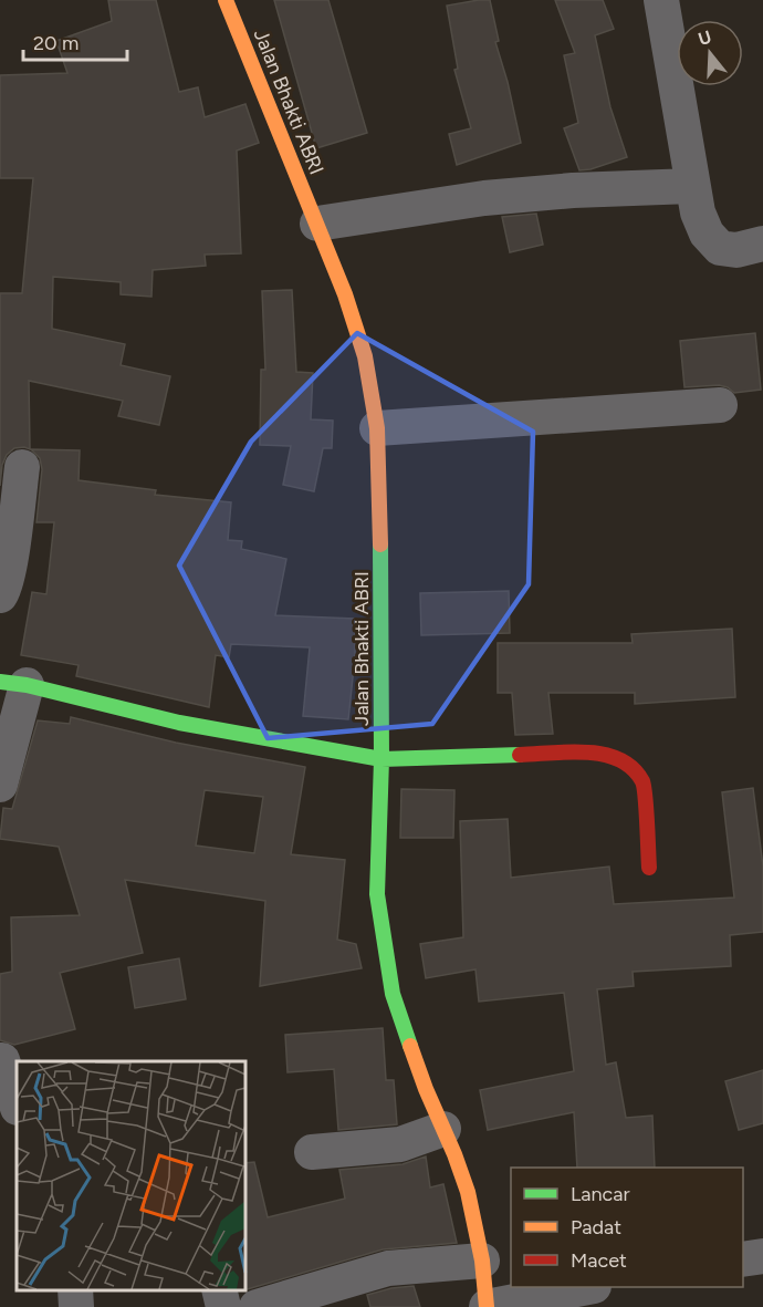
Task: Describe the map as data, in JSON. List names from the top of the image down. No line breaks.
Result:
{"streets":{"street":["Jalan Bhakti ABRI"]},"legend":["Lancar","Padat","Macet"],"scale_bar":"20 m","north":"top"}
